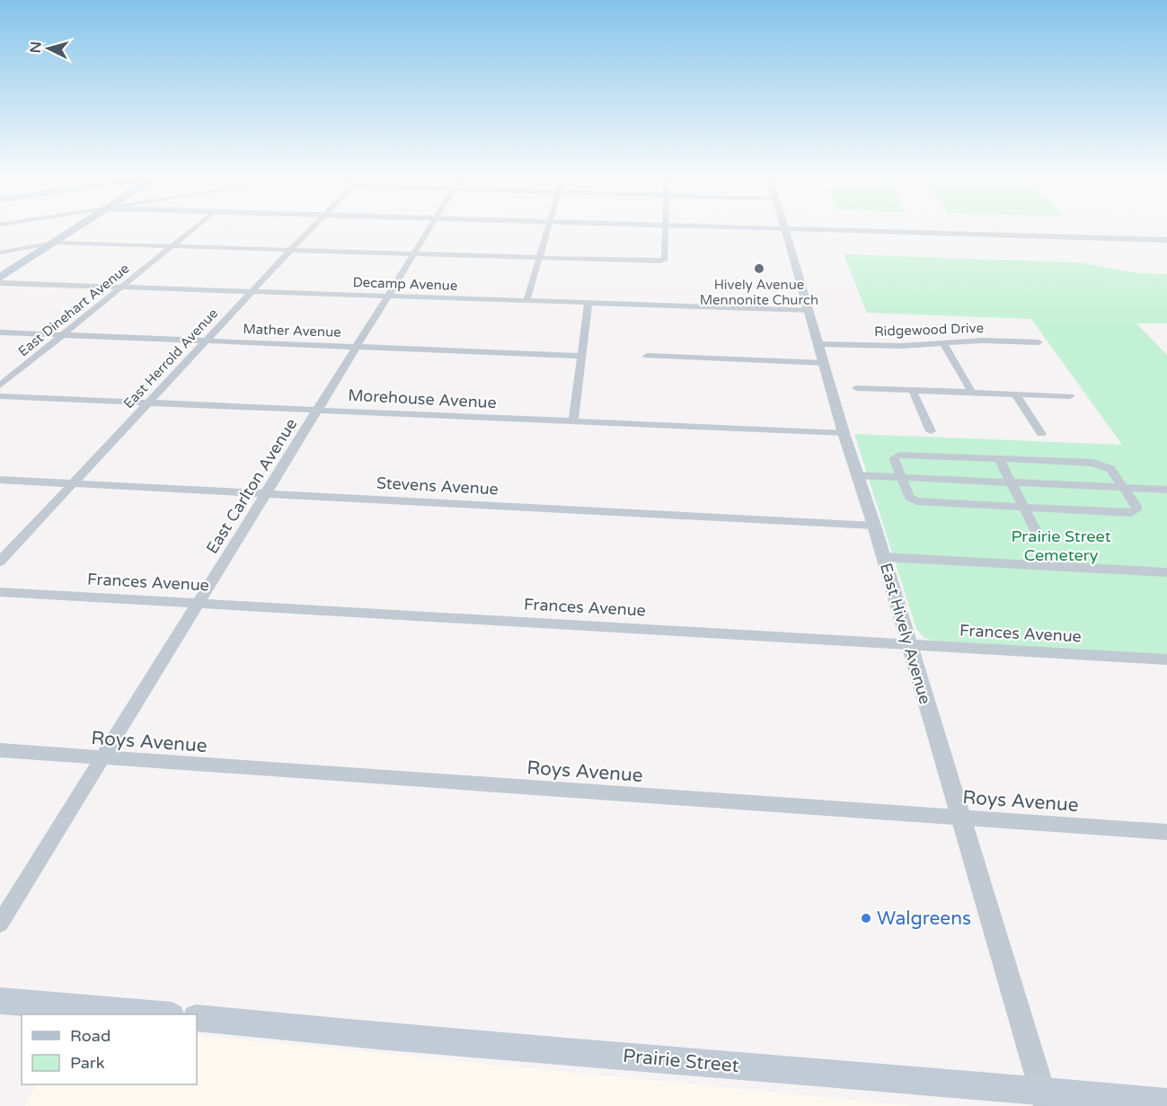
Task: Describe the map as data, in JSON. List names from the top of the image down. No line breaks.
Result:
{"streets":{"main road":["Prairie Street"],"street":["Decamp Avenue","East Dinehart Avenue","Ridgewood Drive","Mather Avenue","East Herrold Avenue","Morehouse Avenue","East Carlton Avenue","Stevens Avenue","Frances Avenue","East Hively Avenue","Roys Avenue"]},"crossings":[["Decamp Avenue","East Dinehart Avenue"],["Decamp Avenue","East Herrold Avenue"],["Decamp Avenue","East Carlton Avenue"],["Decamp Avenue","East Hively Avenue"],["East Dinehart Avenue","Mather Avenue"],["Ridgewood Drive","East Hively Avenue"],["Mather Avenue","East Herrold Avenue"],["Mather Avenue","East Carlton Avenue"],["East Herrold Avenue","Morehouse Avenue"],["East Herrold Avenue","Stevens Avenue"],["Morehouse Avenue","East Carlton Avenue"],["Morehouse Avenue","East Hively Avenue"],["East Carlton Avenue","Stevens Avenue"],["East Carlton Avenue","Frances Avenue"],["East Carlton Avenue","Roys Avenue"],["Stevens Avenue","East Hively Avenue"],["Frances Avenue","East Hively Avenue"],["East Hively Avenue","Roys Avenue"],["East Hively Avenue","Prairie Street"]],"parks":["Prairie Street Cemetery"],"places":["Hively Avenue Mennonite Church","Walgreens"],"legend":["Road","Park"],"north":"left"}
